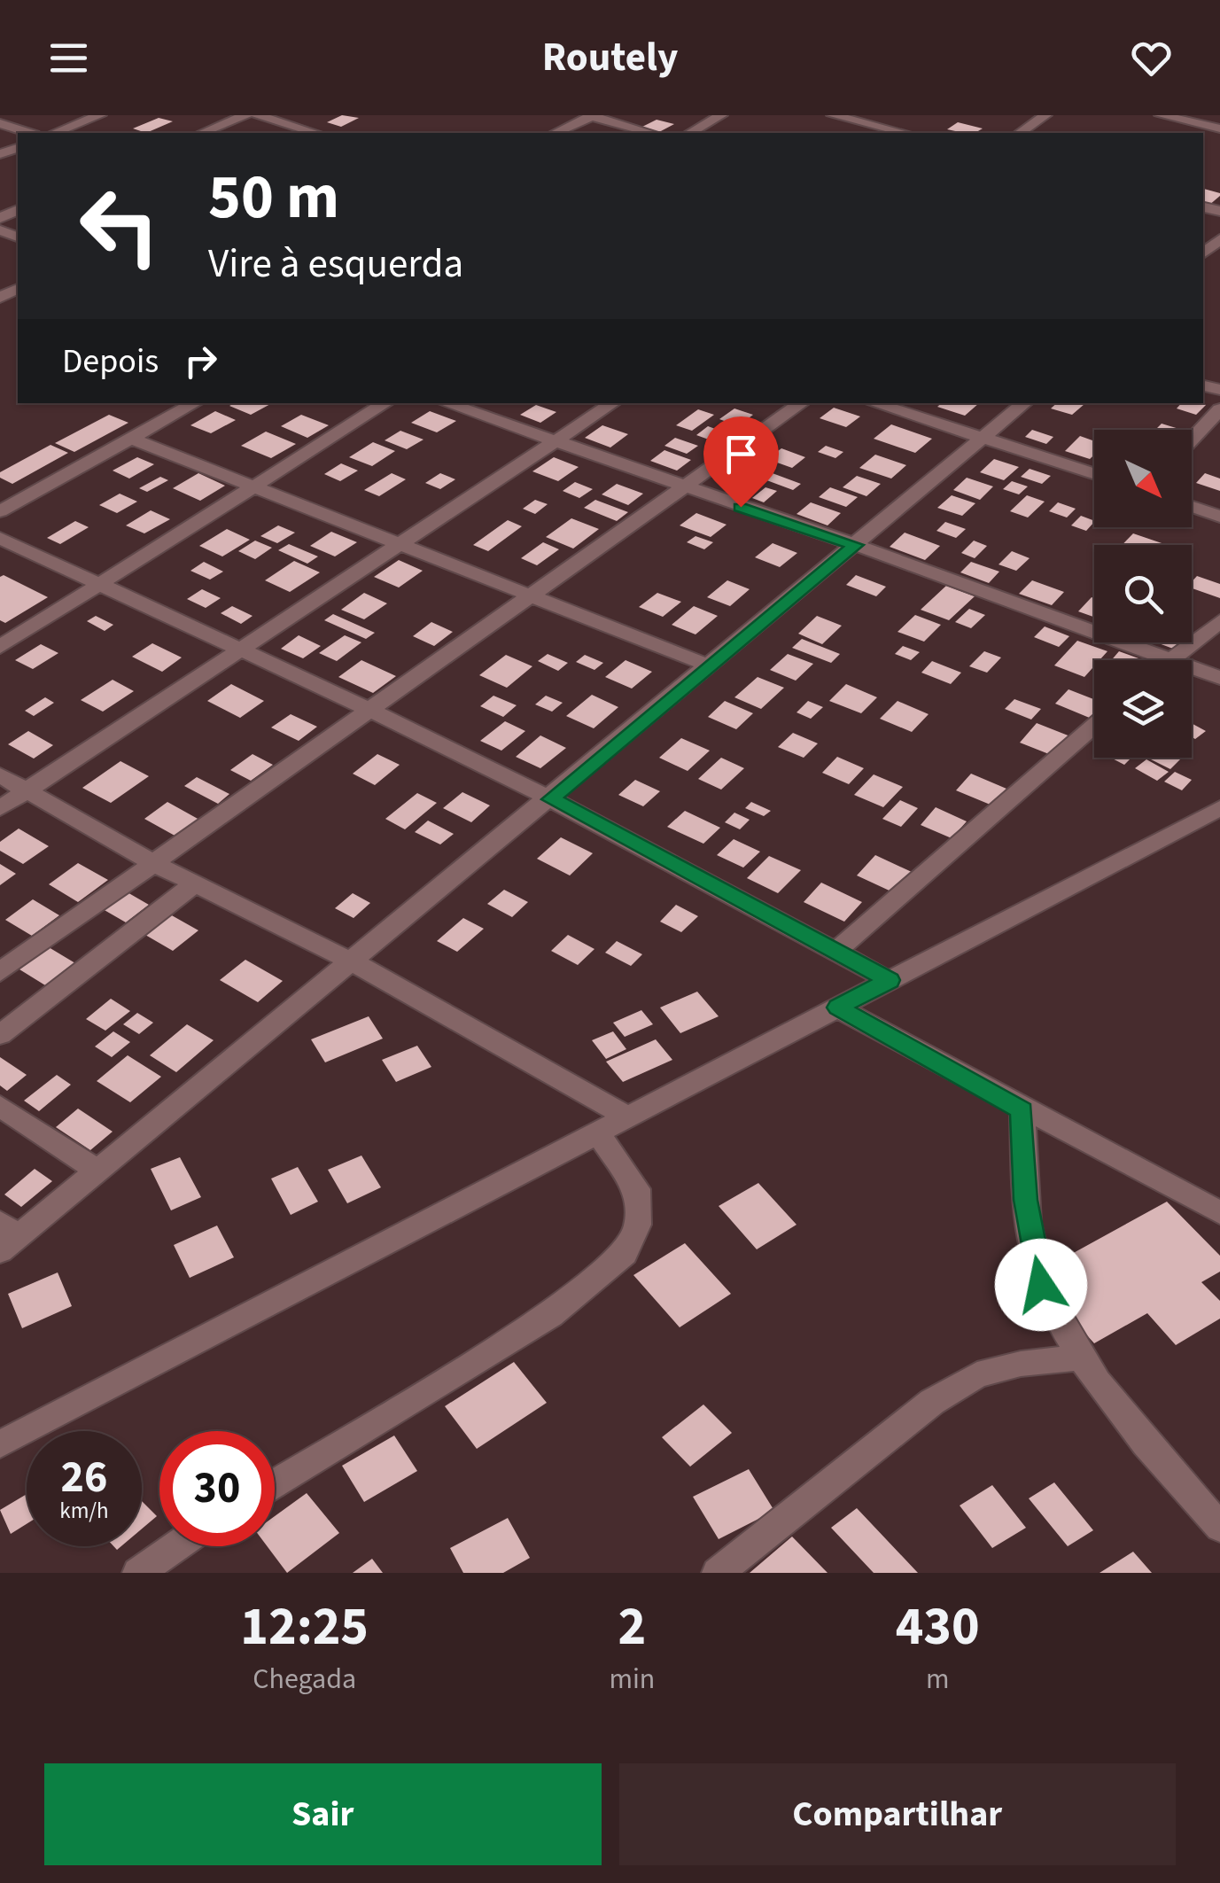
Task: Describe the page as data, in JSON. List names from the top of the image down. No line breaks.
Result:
{"north":"bottom right","page":{"header":"Routely","turn":["50 m","Vire à esquerda"],"then":"Depois","speed":"26 km/h","limit":"30","eta":["12:25","Chegada","2","min","430","m"],"buttons":["Sair","Compartilhar"]}}
